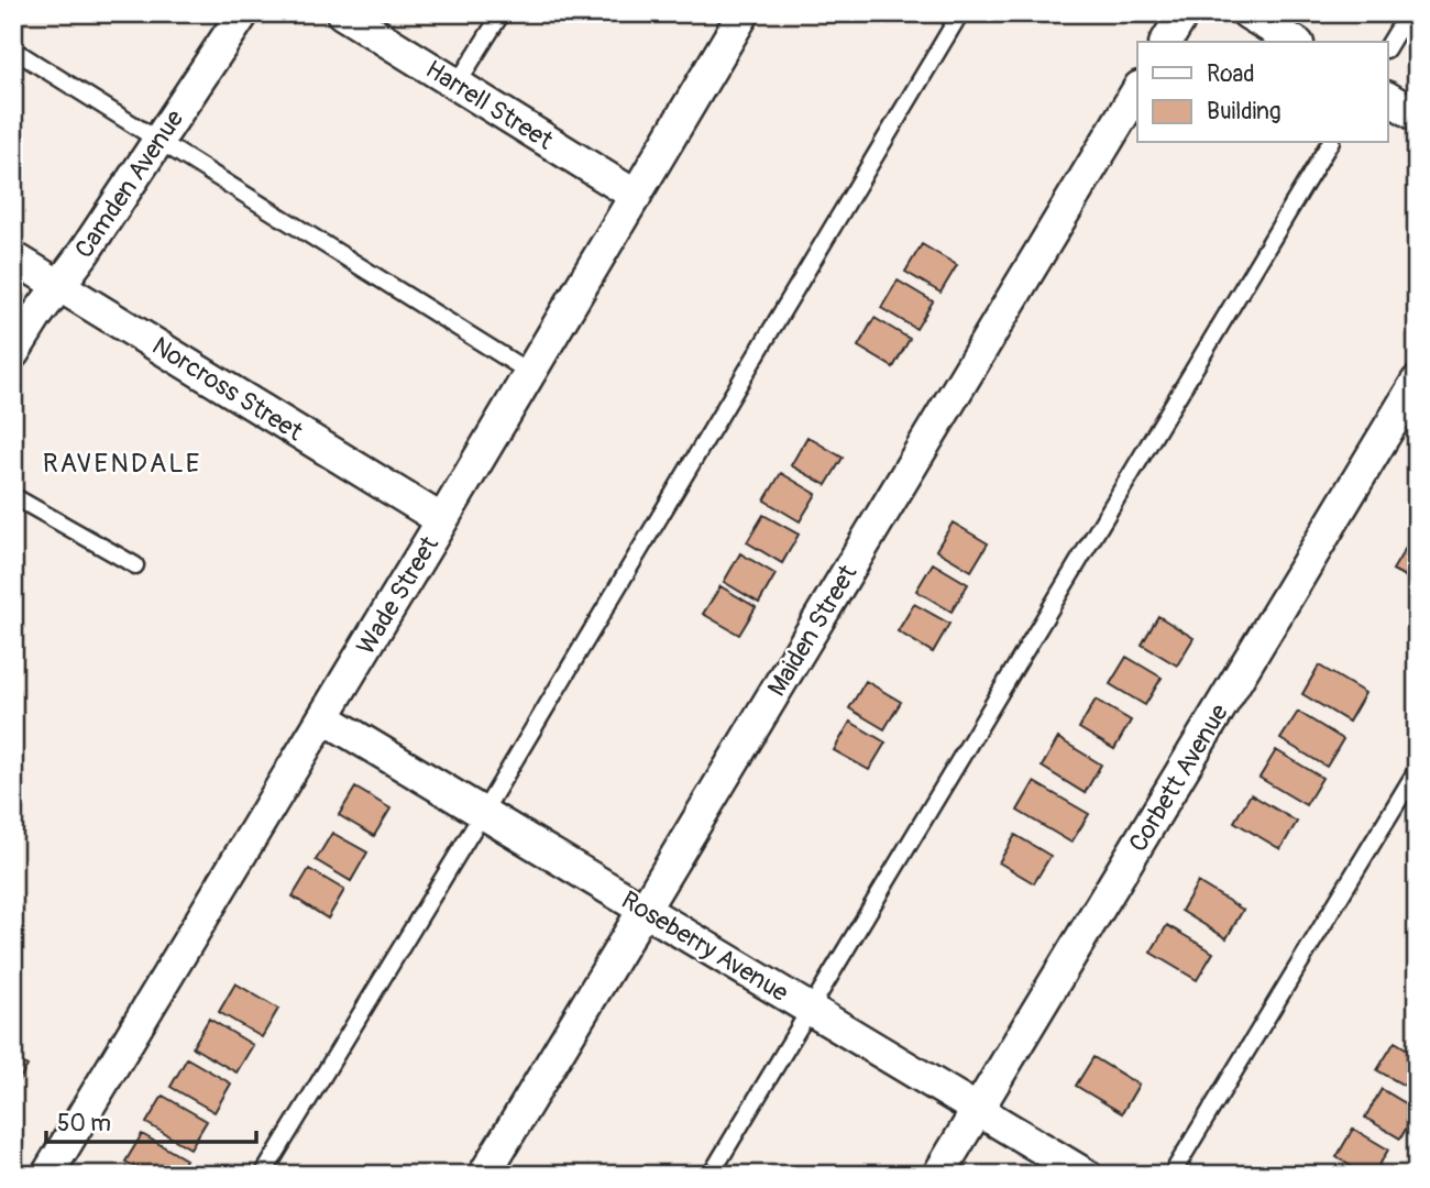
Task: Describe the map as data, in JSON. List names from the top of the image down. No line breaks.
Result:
{"streets":{"street":["Harrell Street","Camden Avenue","Norcross Street","Wade Street","Maiden Street","Corbett Avenue","Roseberry Avenue"]},"crossings":[["Harrell Street","Wade Street"],["Camden Avenue","Norcross Street"],["Norcross Street","Wade Street"],["Wade Street","Roseberry Avenue"],["Maiden Street","Roseberry Avenue"],["Corbett Avenue","Roseberry Avenue"]],"districts":["RAVENDALE"],"legend":["Road","Building"],"scale_bar":"50 m"}
